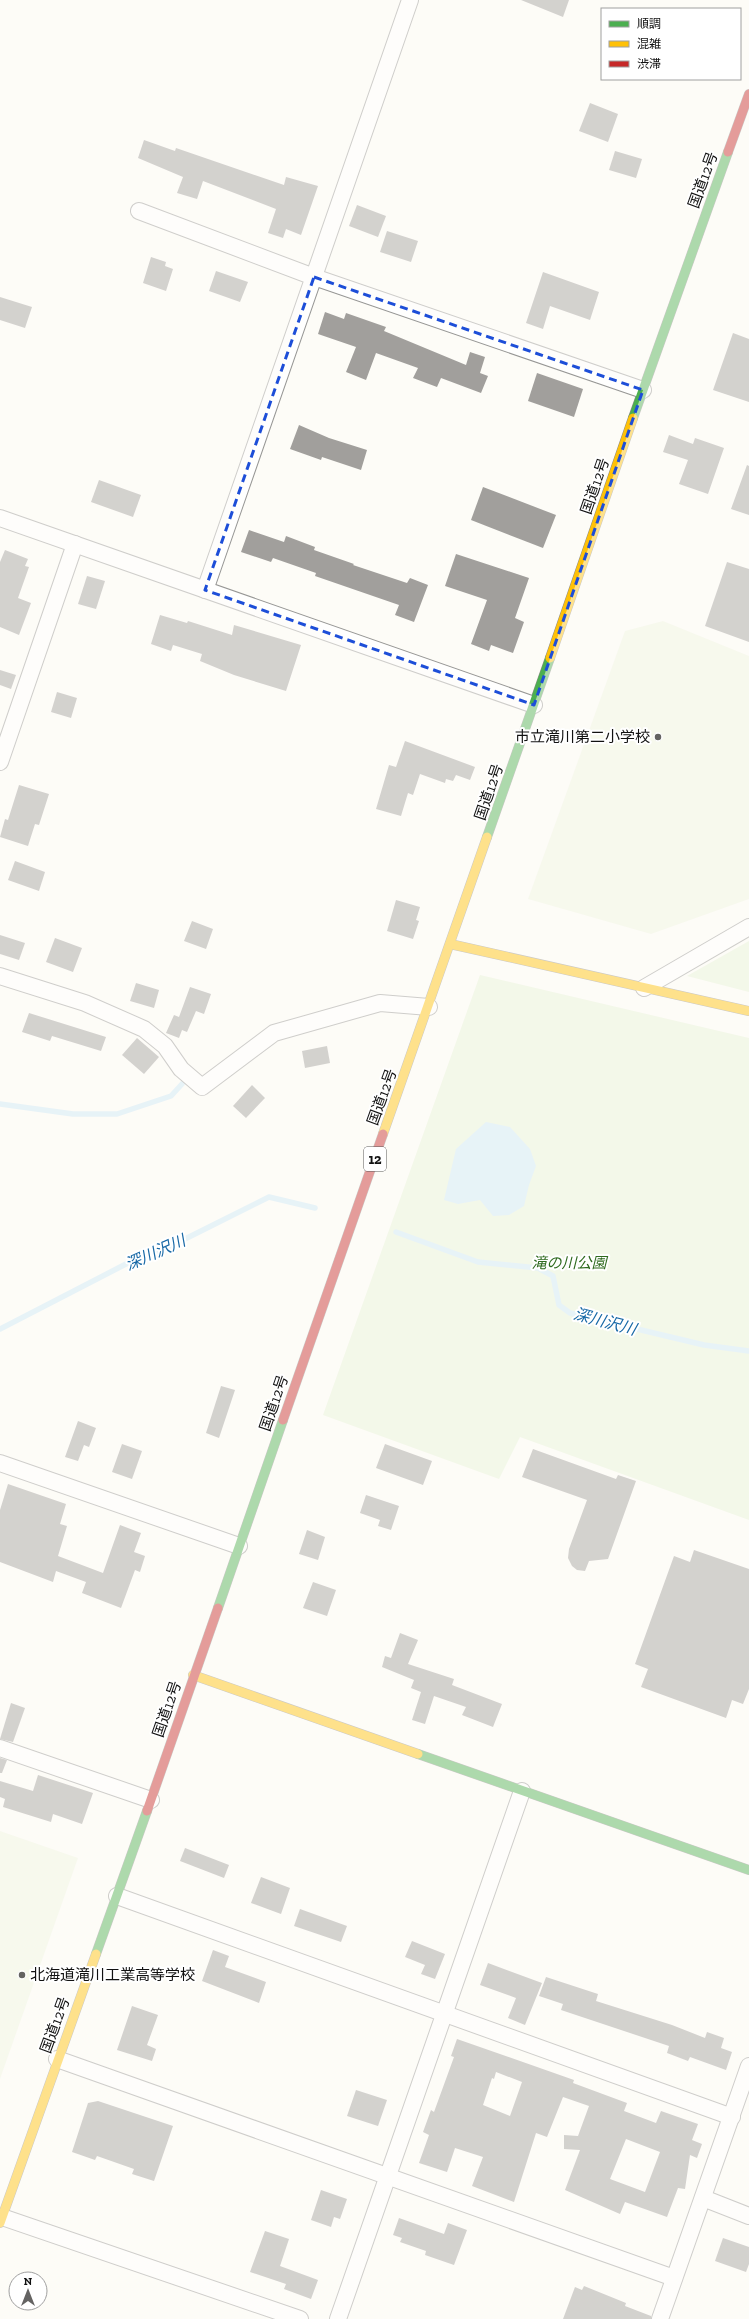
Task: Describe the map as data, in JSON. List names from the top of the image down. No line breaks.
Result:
{"streets":{"main road":["国道12号","12"]},"water":["深川沢川"],"parks":["滝の川公園"],"places":["市立滝川第二小学校","北海道滝川工業高等学校"],"legend":["順調","混雑","渋滞"],"north":"top"}
